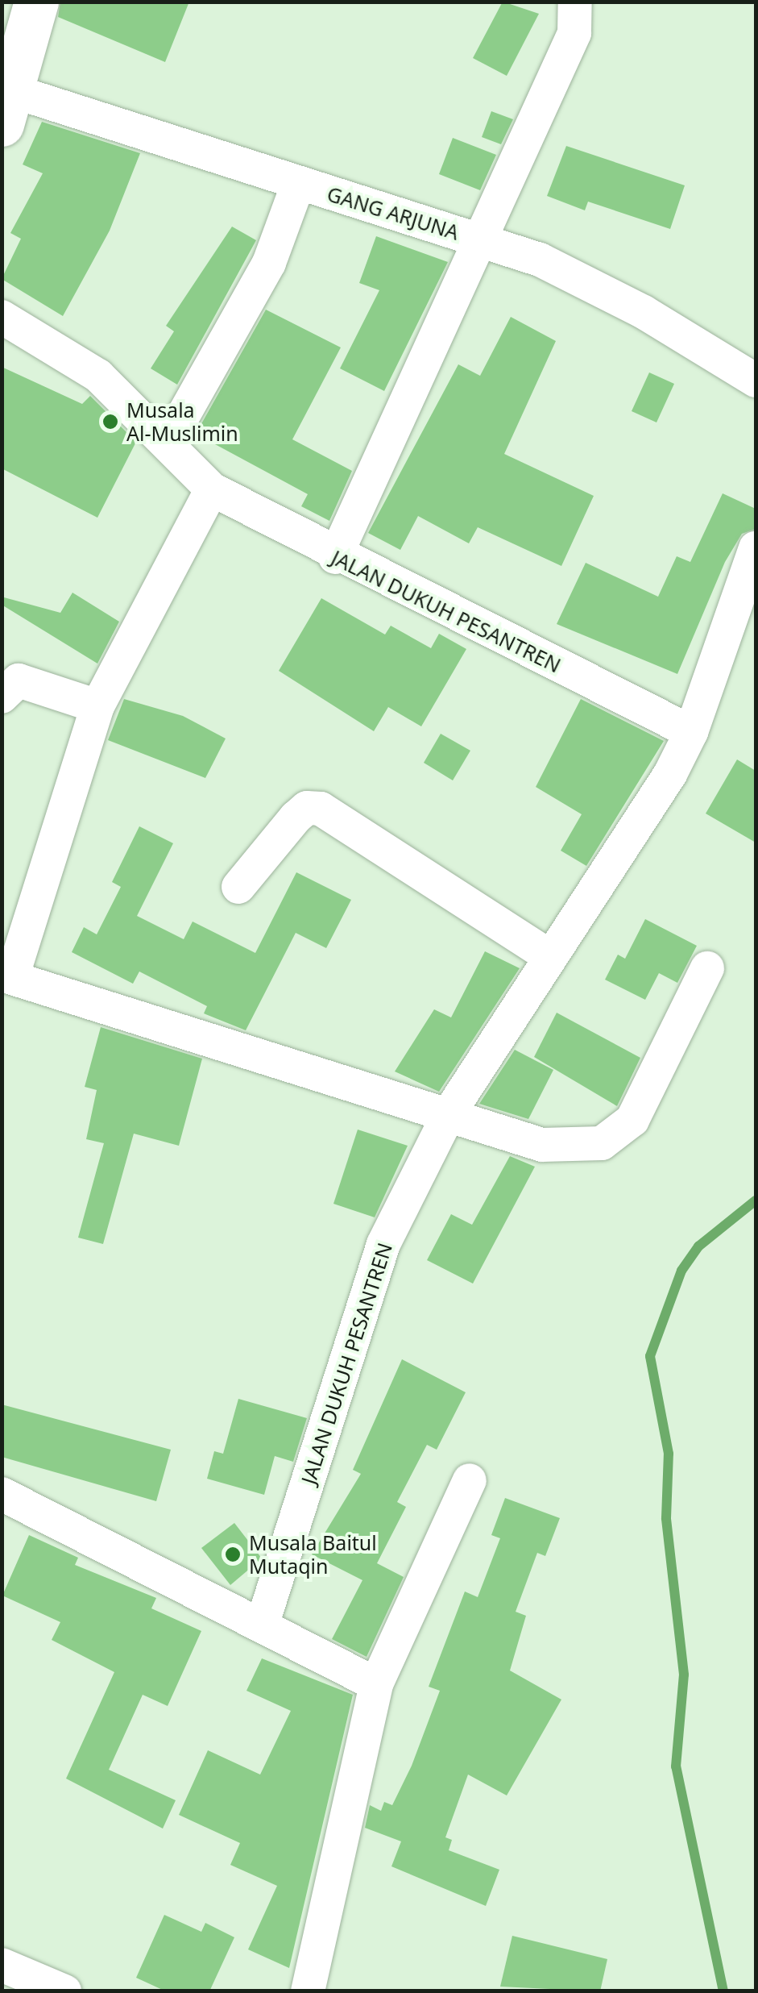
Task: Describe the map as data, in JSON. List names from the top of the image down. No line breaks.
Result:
{"streets":{"street":["GANG ARJUNA","JALAN DUKUH PESANTREN"]},"places":["Musala Al-Muslimin","Musala Baitul Mutaqin"]}
